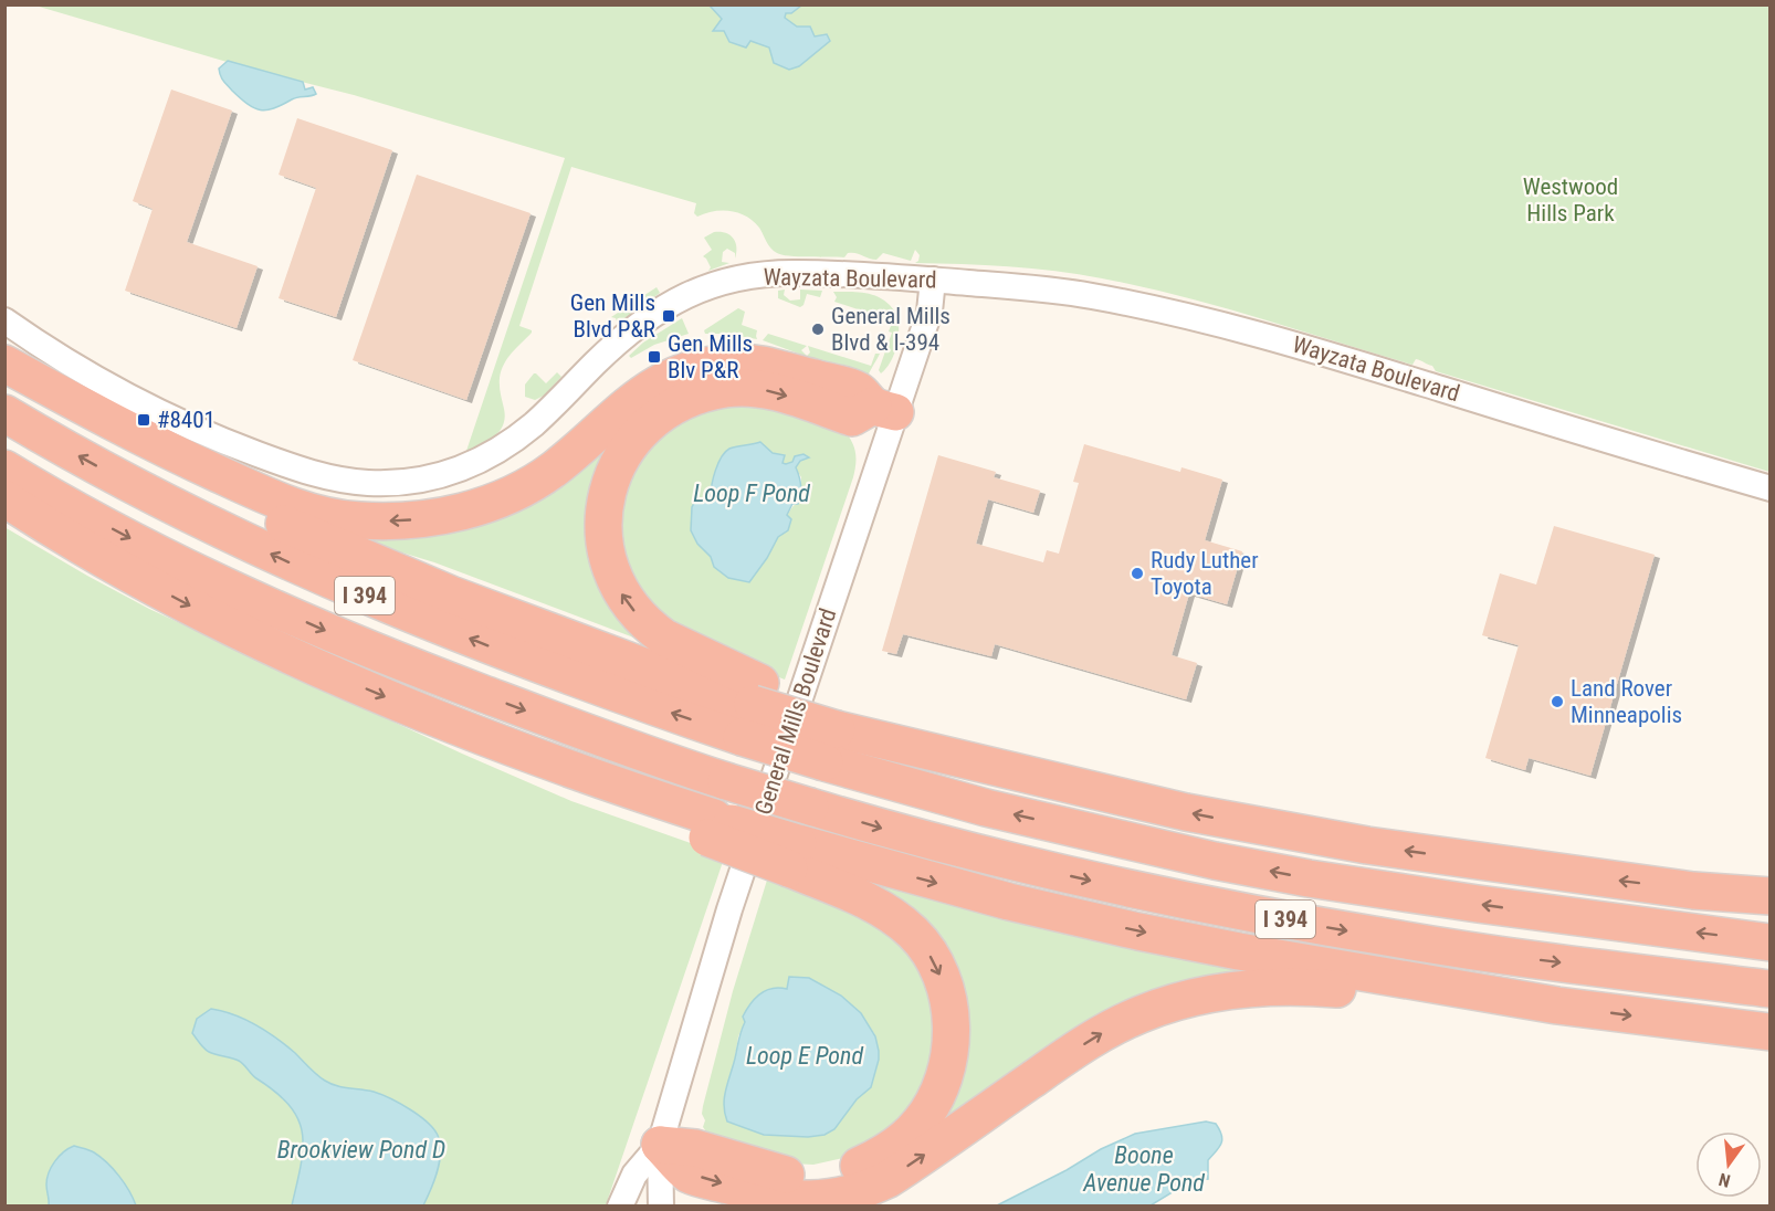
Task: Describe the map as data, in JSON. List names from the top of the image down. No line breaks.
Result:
{"streets":{"highway":["I 394"],"street":["Wayzata Boulevard","General Mills Boulevard"]},"crossings":[["Wayzata Boulevard","General Mills Boulevard"]],"water":["Loop F Pond","Loop E Pond","Brookview Pond D","Boone Avenue Pond"],"parks":["Westwood Hills Park"],"places":{"transit":["Gen Mills Blvd P&R","Gen Mills Blv P&R","#8401"],"other":["General Mills Blvd & I-394","Rudy Luther Toyota","Land Rover Minneapolis"]},"north":"bottom"}
